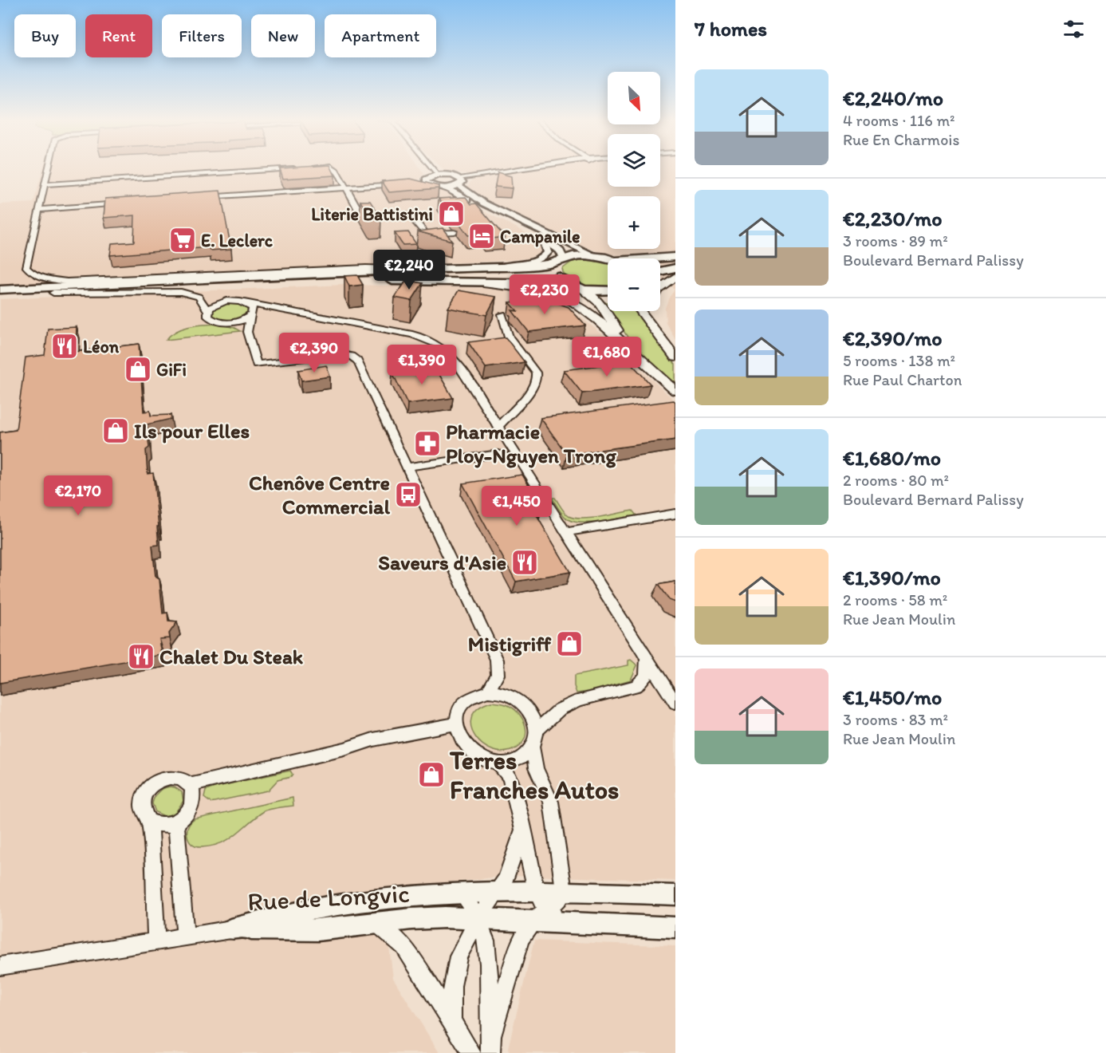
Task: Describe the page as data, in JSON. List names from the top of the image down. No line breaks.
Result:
{"streets":{"street":["Rue de Longvic"]},"places":{"shop":["Literie Battistini","GiFi","Ils pour Elles","Mistigriff","Terres Franches Autos"],"hotel":["Campanile"],"supermarket":["E. Leclerc"],"restaurant":["Léon","Saveurs d'Asie","Chalet Du Steak"],"pharmacy":["Pharmacie Ploy-Nguyen Trong"],"bus stop":["Chenôve Centre Commercial"]},"north":"bottom right","page":{"heading":"7 homes","chip":["Buy","Rent","Filters","New","Apartment"],"list":[{"name":"€2,240/mo","note":"4 rooms · 116 m² · Rue En Charmois"},{"name":"€2,230/mo","note":"3 rooms · 89 m² · Boulevard Bernard Palissy"},{"name":"€2,390/mo","note":"5 rooms · 138 m² · Rue Paul Charton"},{"name":"€1,680/mo","note":"2 rooms · 80 m² · Boulevard Bernard Palissy"},{"name":"€1,390/mo","note":"2 rooms · 58 m² · Rue Jean Moulin"},{"name":"€1,450/mo","note":"3 rooms · 83 m² · Rue Jean Moulin"}],"map_buttons":["+","−"],"price":["€2,240","€2,230","€2,390","€1,680","€1,390","€2,170","€1,450"]}}
